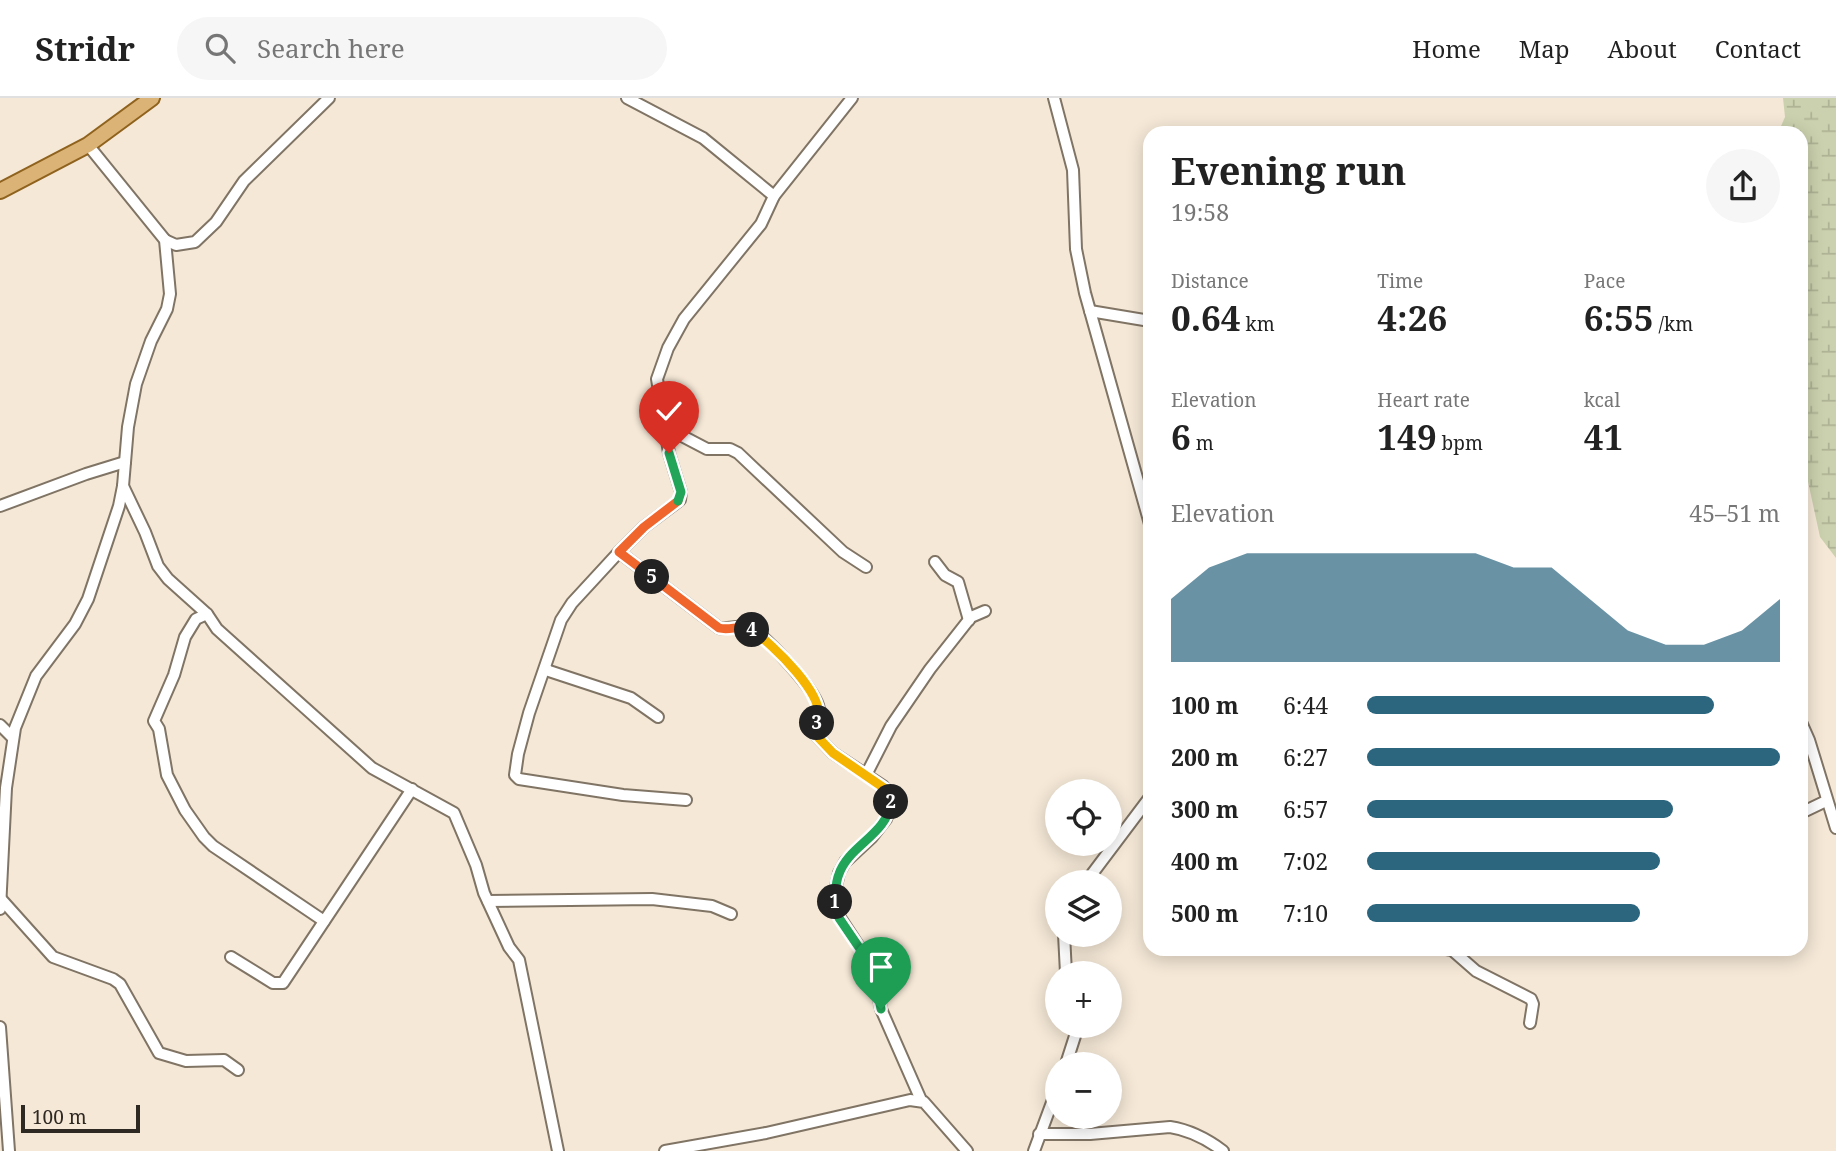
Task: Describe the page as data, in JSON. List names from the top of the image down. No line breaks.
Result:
{"scale_bar":"100 m","page":{"header":"Stridr","search":"Search here","nav":["Home","Map","About","Contact"],"heading":["Evening run","19:58"],"stats":[["Distance","0.64 km"],["Time","4:26"],["Pace","6:55 /km"],["Elevation","6 m"],["Heart rate","149 bpm"],["kcal","41"]],"chart":["Elevation","45–51 m"],"pins":["5","4","3","2","1"],"list":[{"name":"100 m","note":"6:44"},{"name":"200 m","note":"6:27"},{"name":"300 m","note":"6:57"},{"name":"400 m","note":"7:02"},{"name":"500 m","note":"7:10"}],"map_buttons":["+","−"],"scale":"100 m"}}
